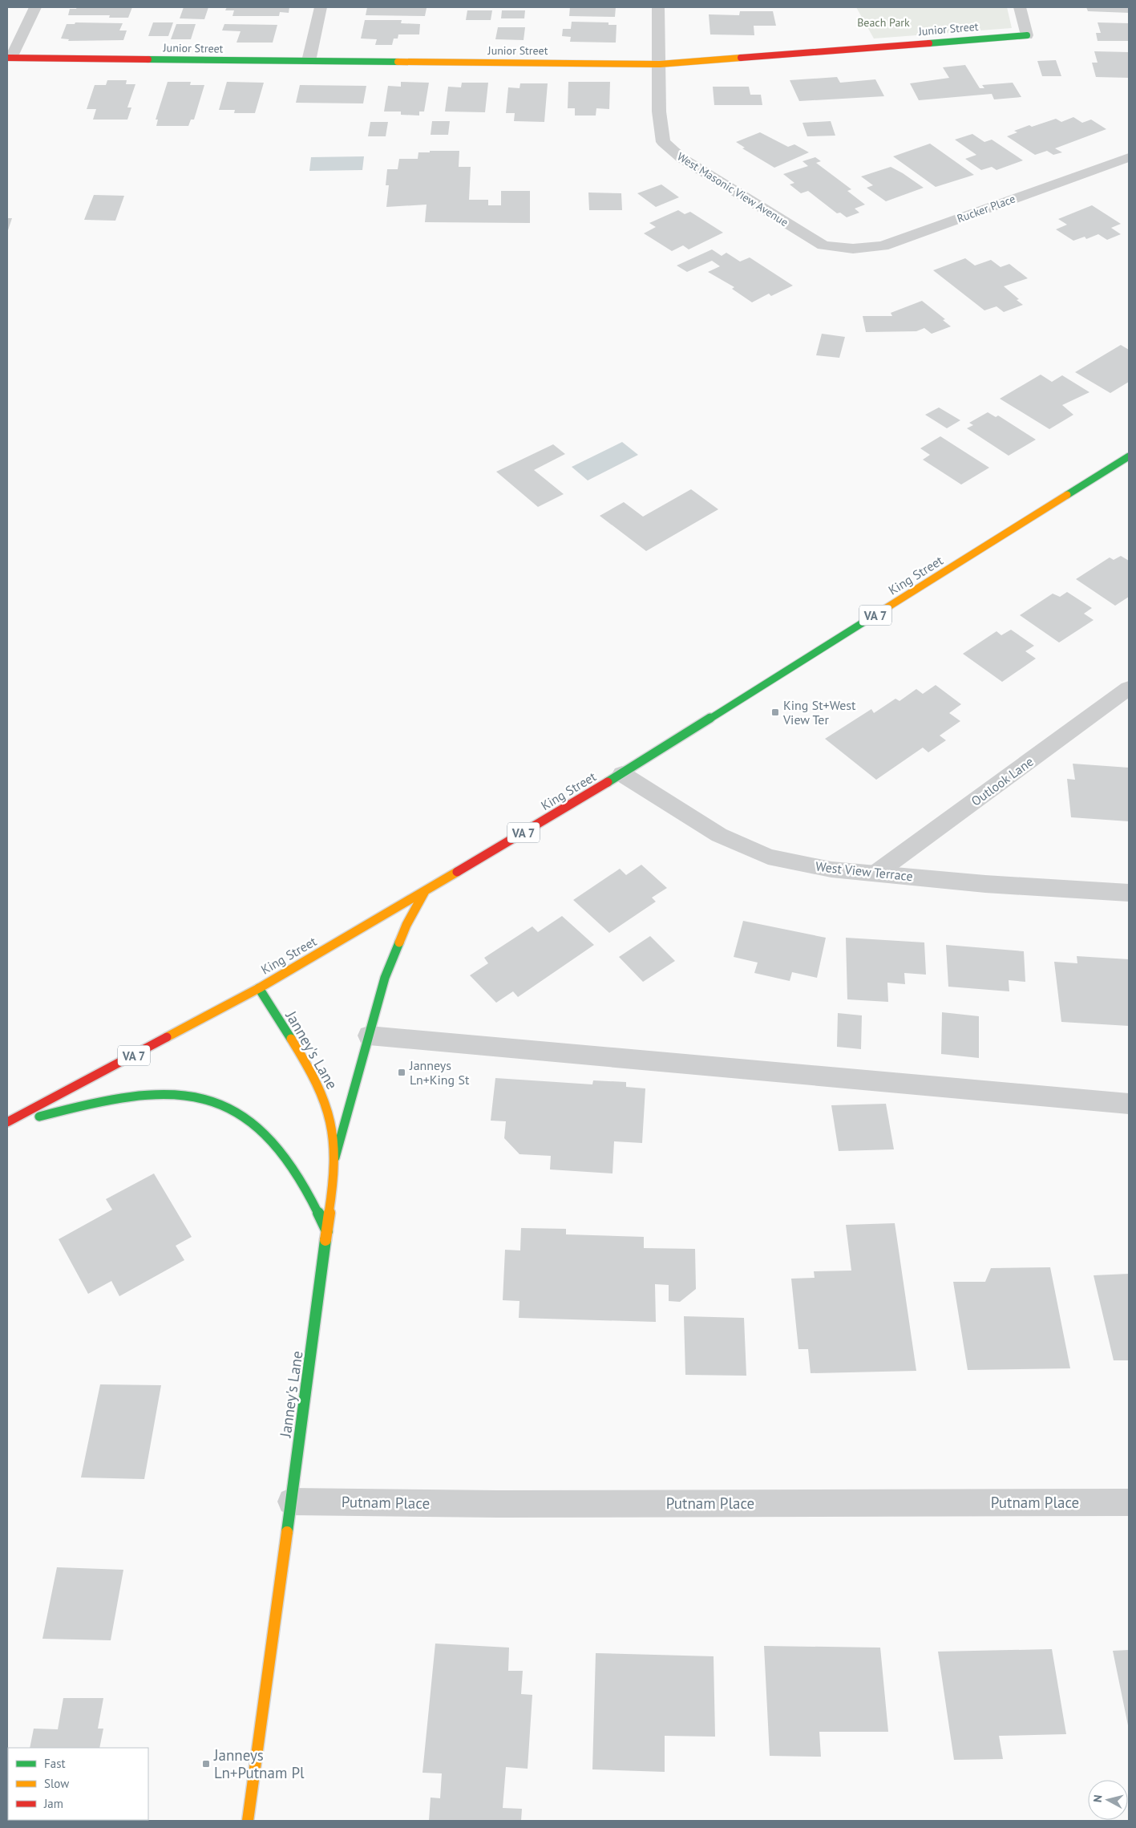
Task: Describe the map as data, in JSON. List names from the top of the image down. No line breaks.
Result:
{"streets":{"main road":["Junior Street","King Street","VA 7","Janney's Lane"],"street":["West Masonic View Avenue","Rucker Place","Outlook Lane","West View Terrace","Putnam Place"]},"crossings":[["Junior Street","West Masonic View Avenue"],["West Masonic View Avenue","Rucker Place"],["King Street","West View Terrace"],["King Street","Janney's Lane"],["Outlook Lane","West View Terrace"],["Janney's Lane","Putnam Place"]],"parks":["Beach Park"],"places":{"transit":["King St+West View Ter","Janneys Ln+King St","Janneys Ln+Putnam Pl"]},"legend":["Fast","Slow","Jam"],"north":"left"}
